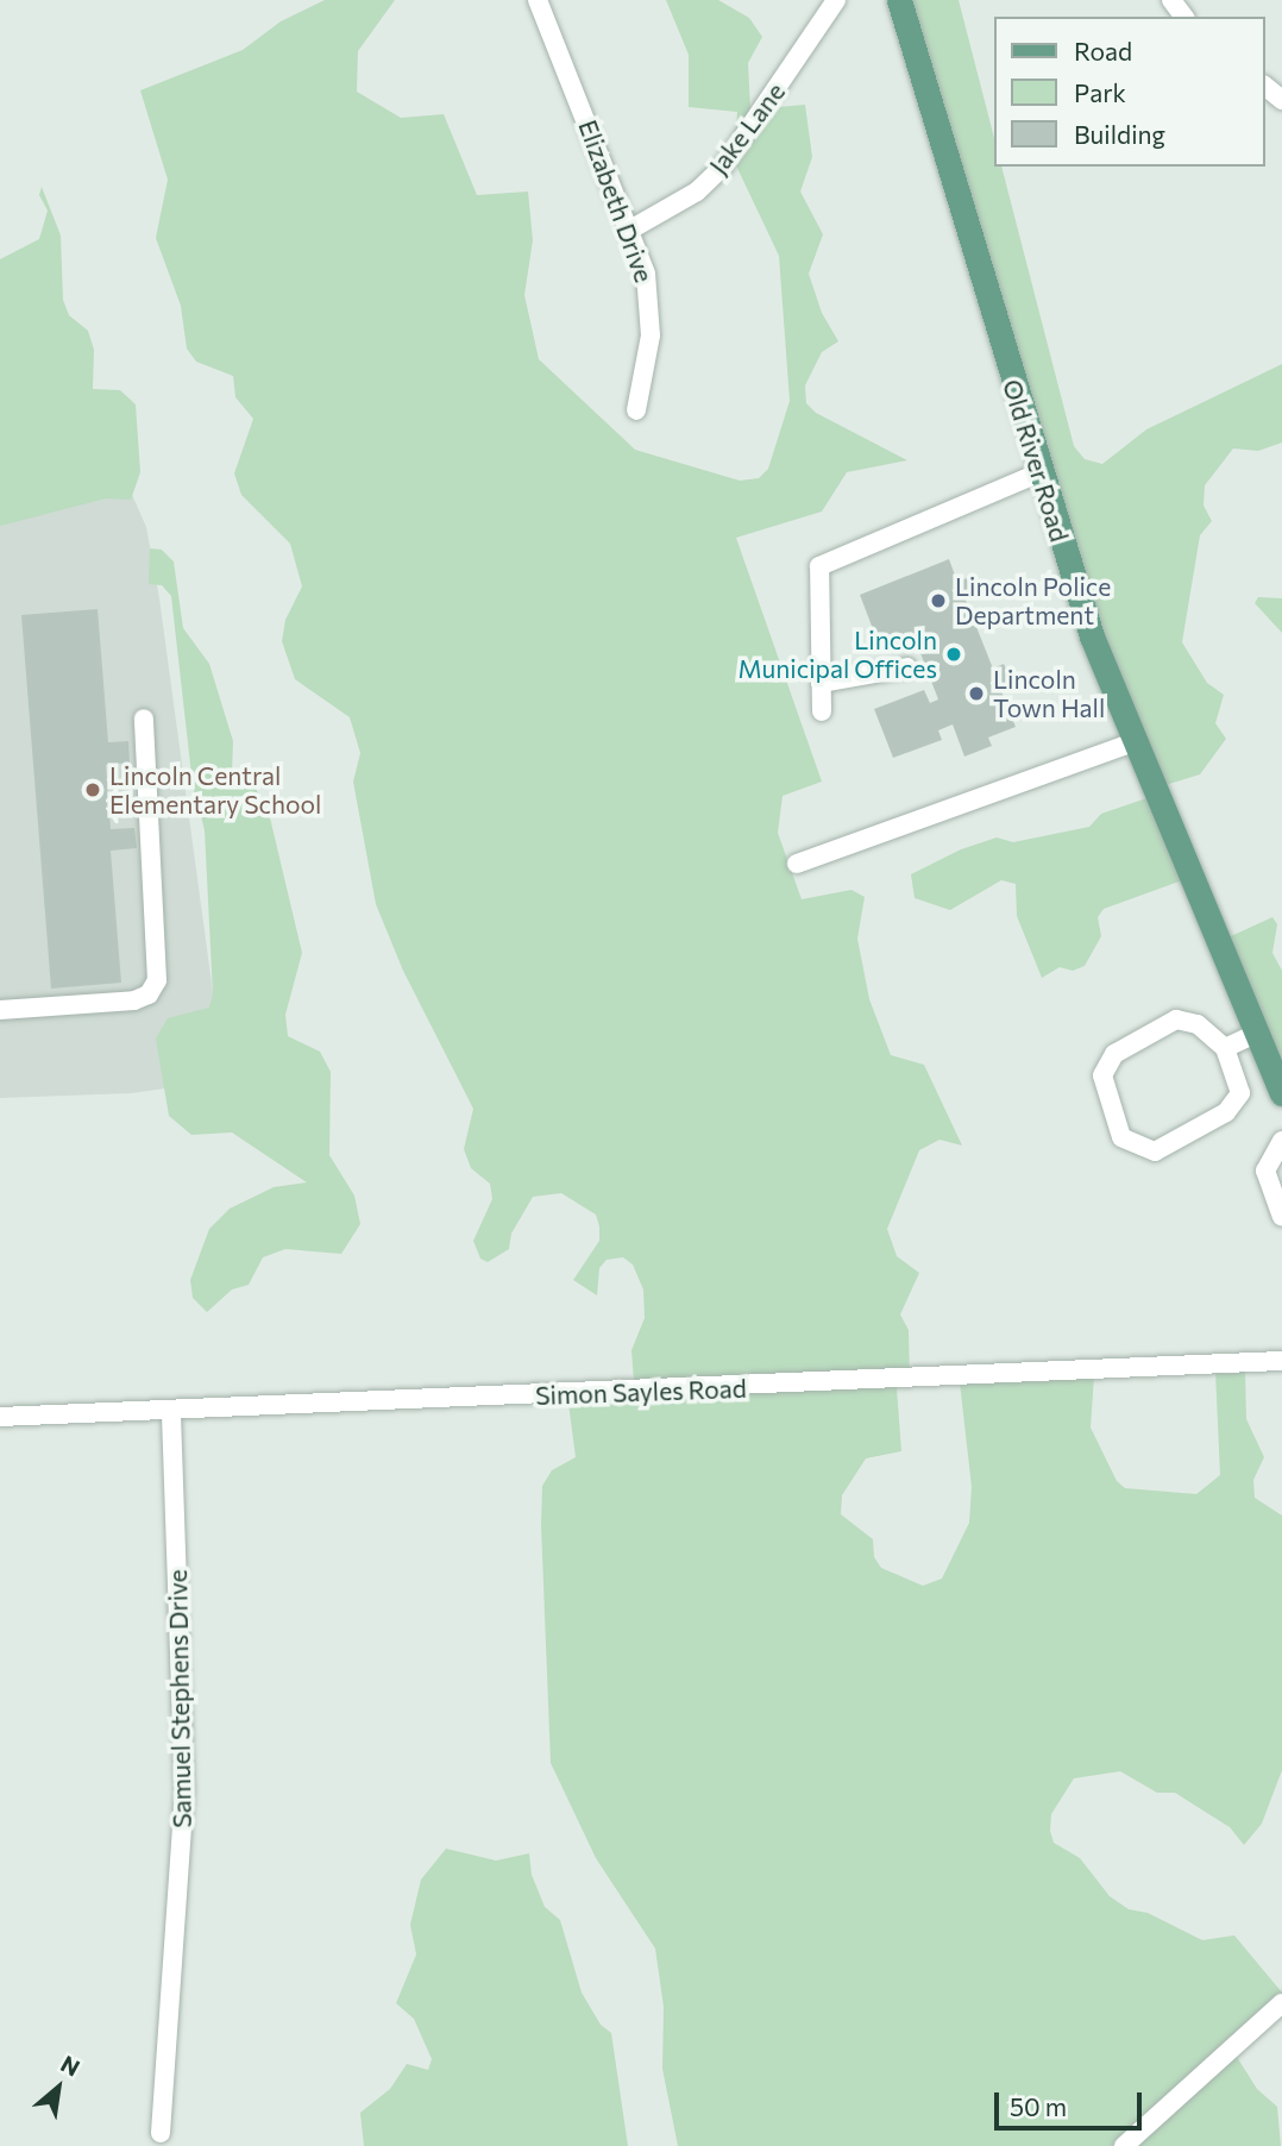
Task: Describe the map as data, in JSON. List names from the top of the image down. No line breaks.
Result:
{"streets":{"main road":["Old River Road"],"street":["Jake Lane","Elizabeth Drive","Simon Sayles Road","Samuel Stephens Drive"]},"crossings":[["Jake Lane","Elizabeth Drive"],["Simon Sayles Road","Samuel Stephens Drive"]],"places":["Lincoln Police Department","Lincoln Municipal Offices","Lincoln Town Hall","Lincoln Central Elementary School"],"legend":["Road","Park","Building"],"scale_bar":"50 m","north":"top right"}
